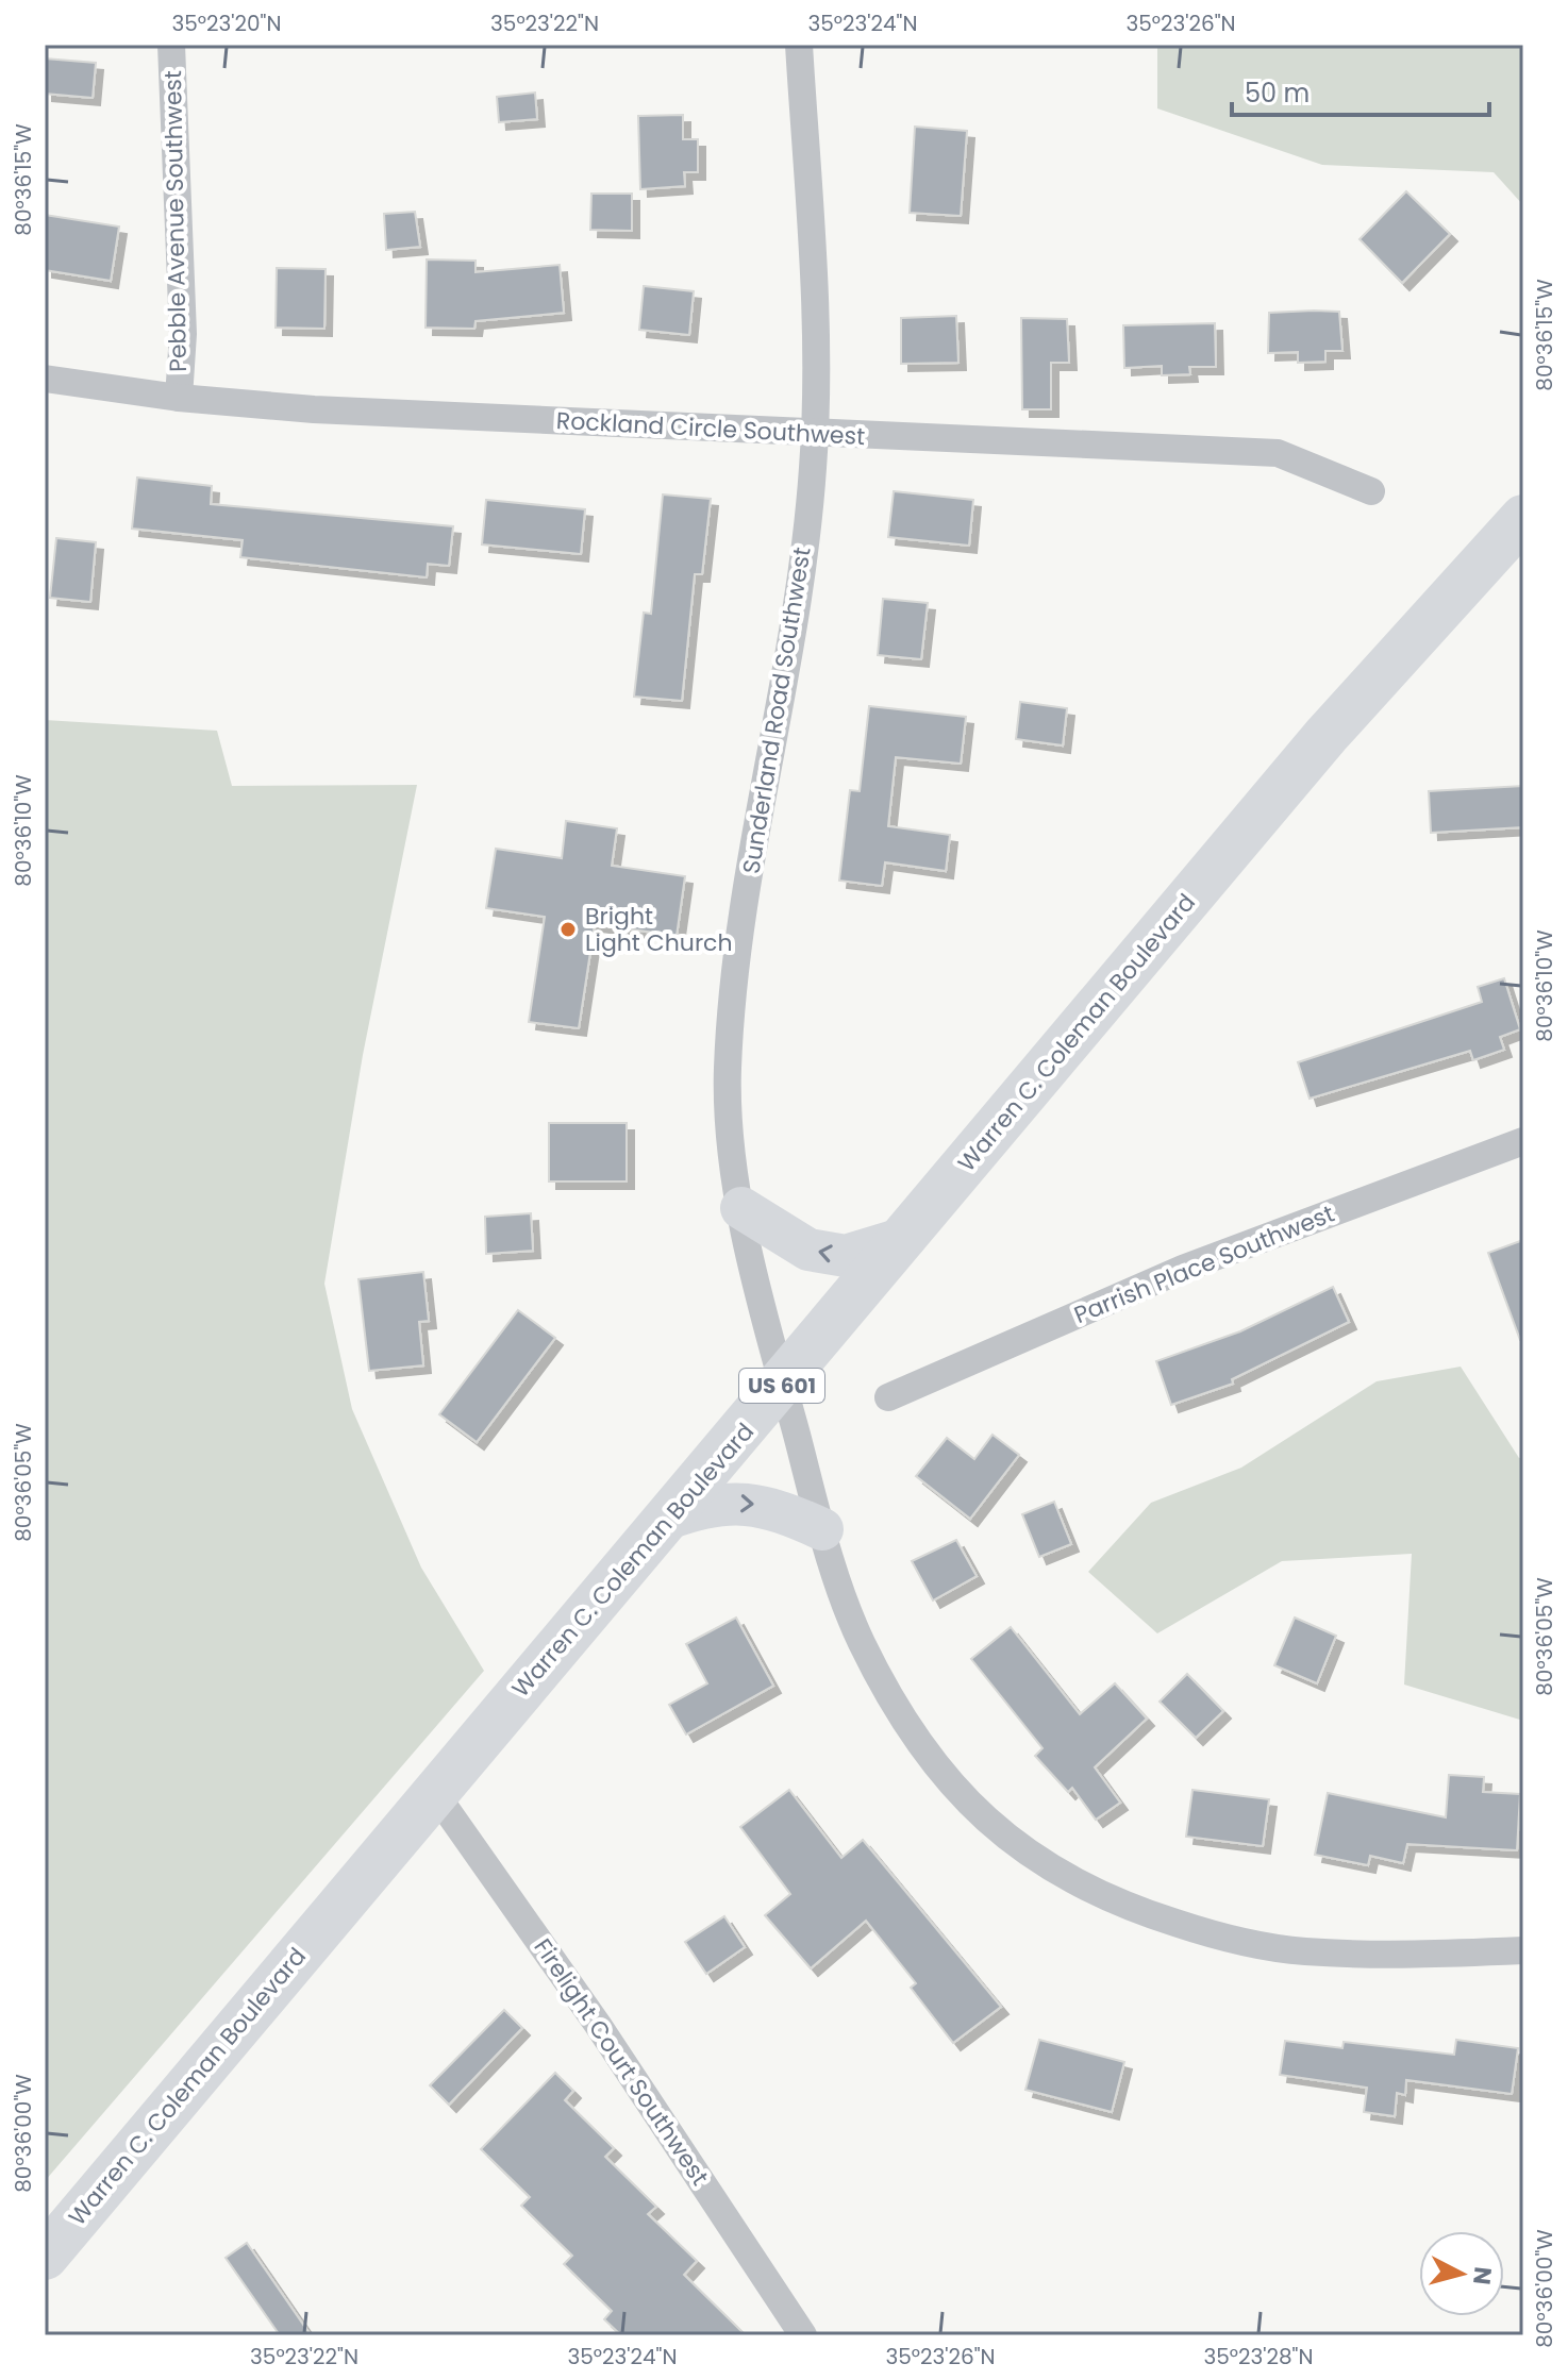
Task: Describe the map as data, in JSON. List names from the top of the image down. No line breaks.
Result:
{"streets":{"highway":["Warren C. Coleman Boulevard","US 601"],"street":["Pebble Avenue Southwest","Rockland Circle Southwest","Sunderland Road Southwest","Parrish Place Southwest","Firelight Court Southwest"]},"crossings":[["Pebble Avenue Southwest","Rockland Circle Southwest"],["Rockland Circle Southwest","Sunderland Road Southwest"],["Sunderland Road Southwest","Warren C. Coleman Boulevard"],["Warren C. Coleman Boulevard","Firelight Court Southwest"]],"places":["Bright Light Church"],"scale_bar":"50 m","north":"right","coordinates":["35°23'20\"N","35°23'22\"N","35°23'24\"N","35°23'26\"N","80°36'15\"W","80°36'10\"W","80°36'05\"W","80°36'00\"W","35°23'28\"N"]}
